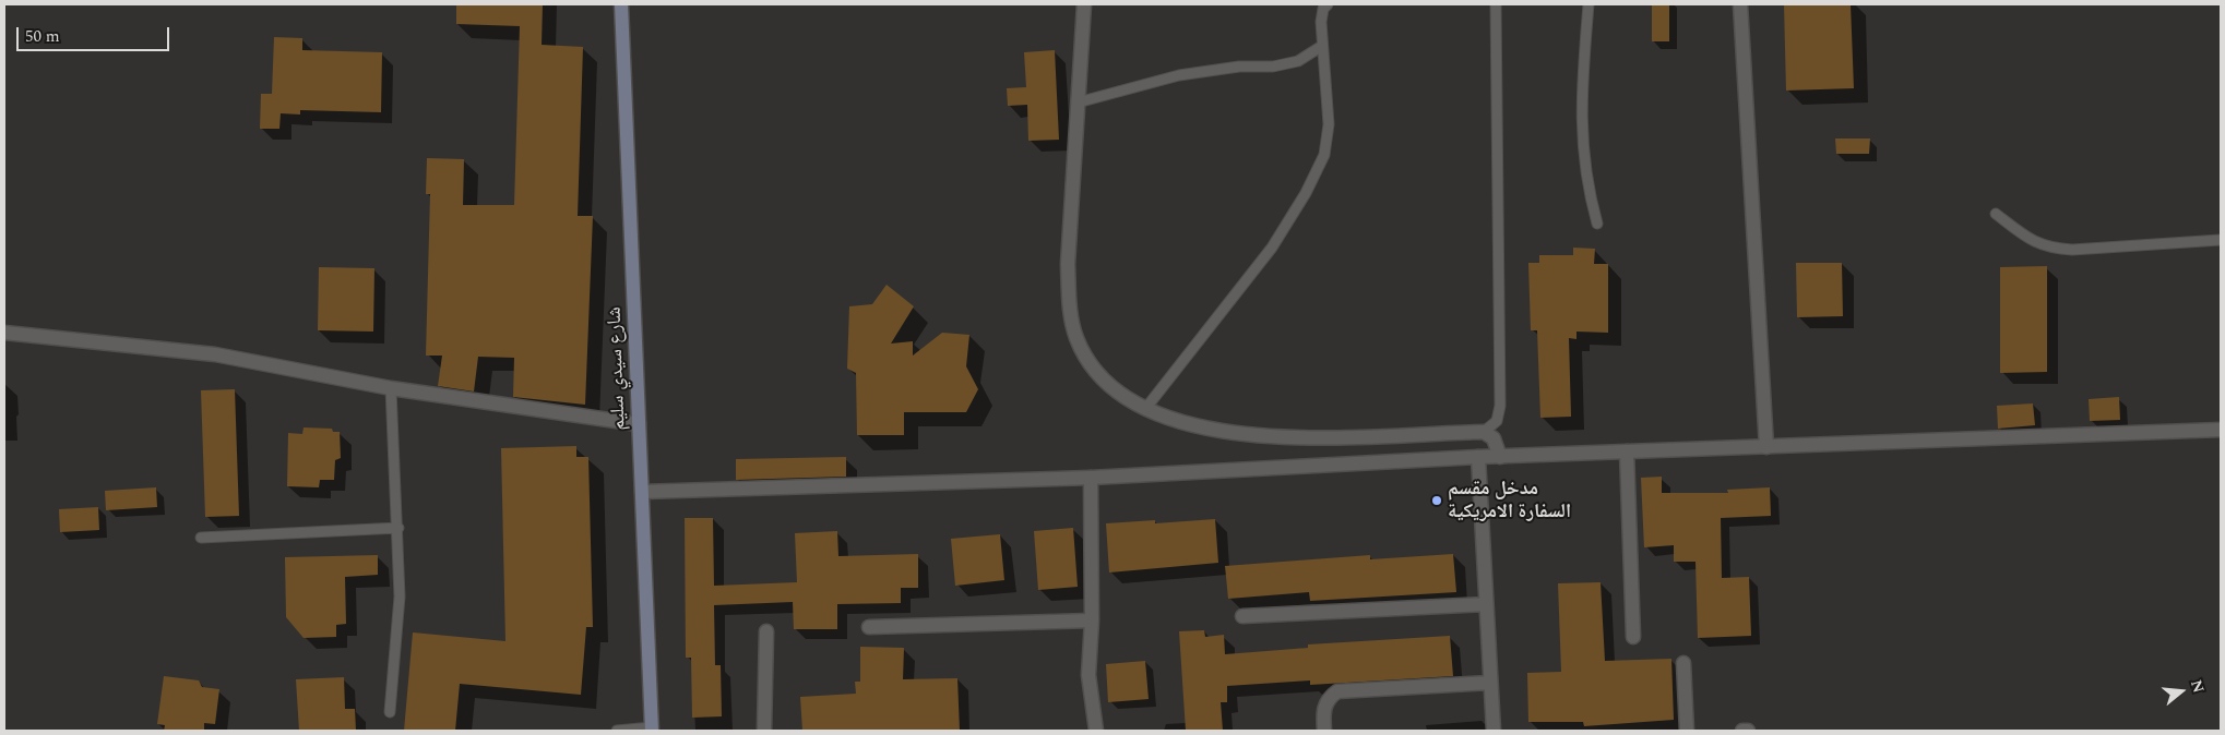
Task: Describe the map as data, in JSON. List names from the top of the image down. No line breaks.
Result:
{"streets":{"main road":["شارع سيدي سليم"]},"places":["مدخل مقسم السفارة الامريكية"],"scale_bar":"50 m","north":"right"}
